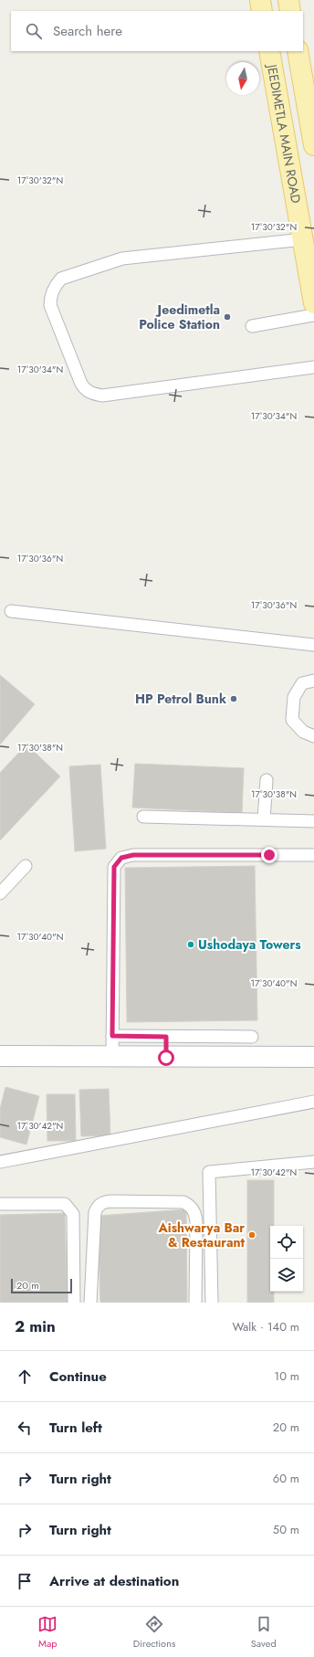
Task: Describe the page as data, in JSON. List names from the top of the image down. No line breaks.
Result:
{"streets":{"main road":["JEEDIMETLA MAIN ROAD"]},"places":["Jeedimetla Police Station","HP Petrol Bunk","Ushodaya Towers","Aishwarya Bar & Restaurant"],"scale_bar":"20 m","north":"bottom","page":{"search":"Search here","scale":"20 m","heading":["2 min","Walk · 140 m"],"list":[["Continue","10 m"],["Turn left","20 m"],["Turn right","60 m"],["Turn right","50 m"],"Arrive at destination"],"nav":["Map","Directions","Saved"]},"coordinates":["17°30'32\"N","17°30'34\"N","17°30'36\"N","17°30'38\"N","17°30'40\"N","17°30'42\"N"]}
